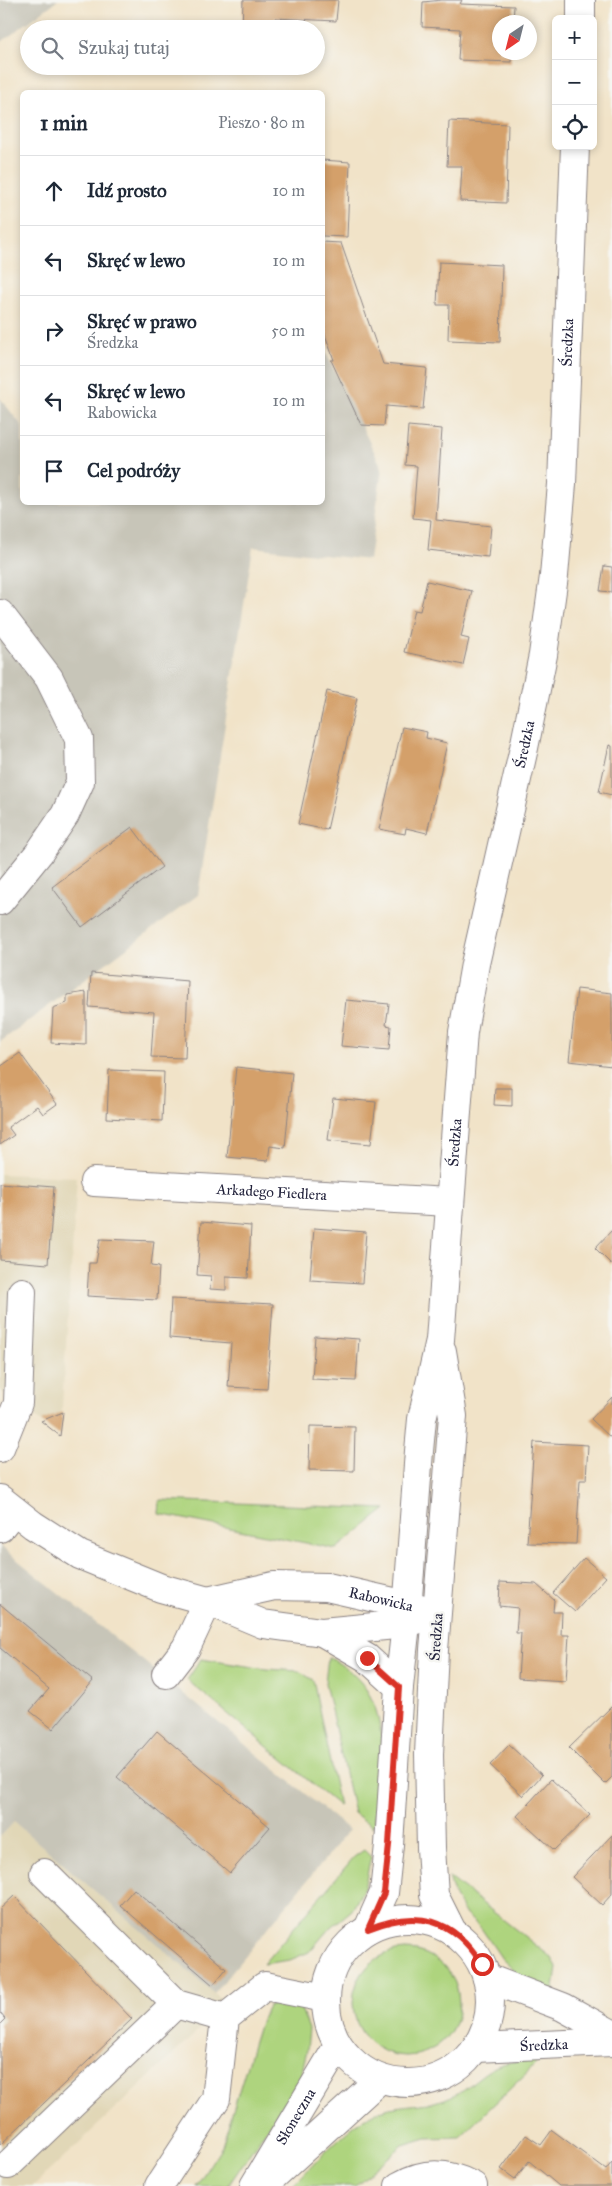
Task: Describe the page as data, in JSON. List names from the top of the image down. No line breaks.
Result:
{"streets":{"street":["Średzka","Arkadego Fiedlera","Rabowicka","Słoneczna"]},"crossings":[["Średzka","Arkadego Fiedlera"],["Średzka","Rabowicka"],["Średzka","Słoneczna"]],"north":"bottom left","page":{"map_buttons":["+","−"],"search":"Szukaj tutaj","heading":["1 min","Pieszo · 80 m"],"list":[["Idź prosto","10 m"],["Skręć w lewo","10 m"],["Skręć w prawo","Średzka","50 m"],["Skręć w lewo","Rabowicka","10 m"],"Cel podróży"]}}
